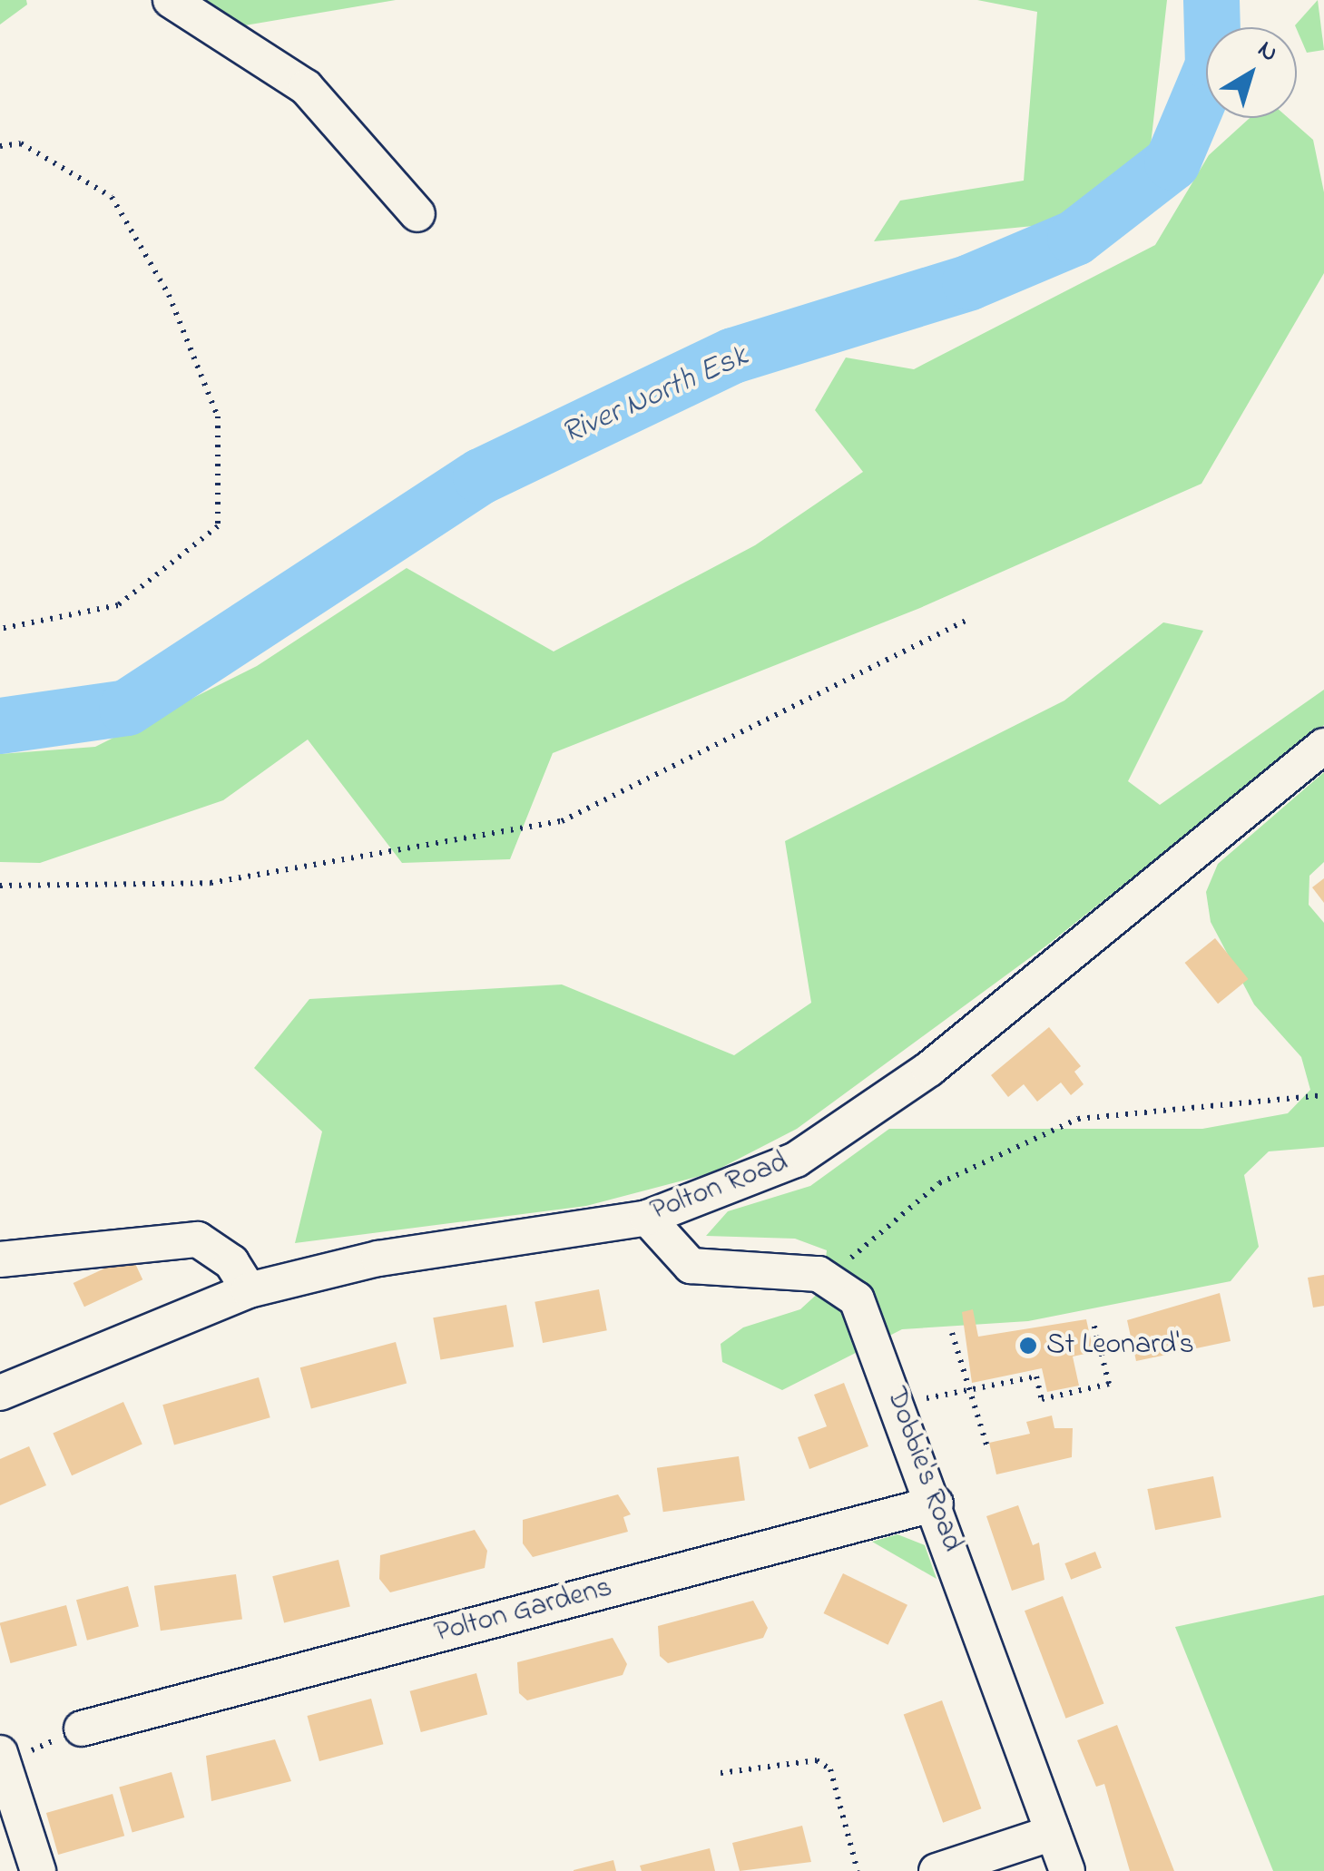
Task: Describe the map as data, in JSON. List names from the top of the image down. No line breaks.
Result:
{"streets":{"street":["Polton Road","Dobbie's Road","Polton Gardens"]},"crossings":[["Dobbie's Road","Polton Gardens"]],"water":["River North Esk"],"places":["St Leonard's"],"north":"top right"}
